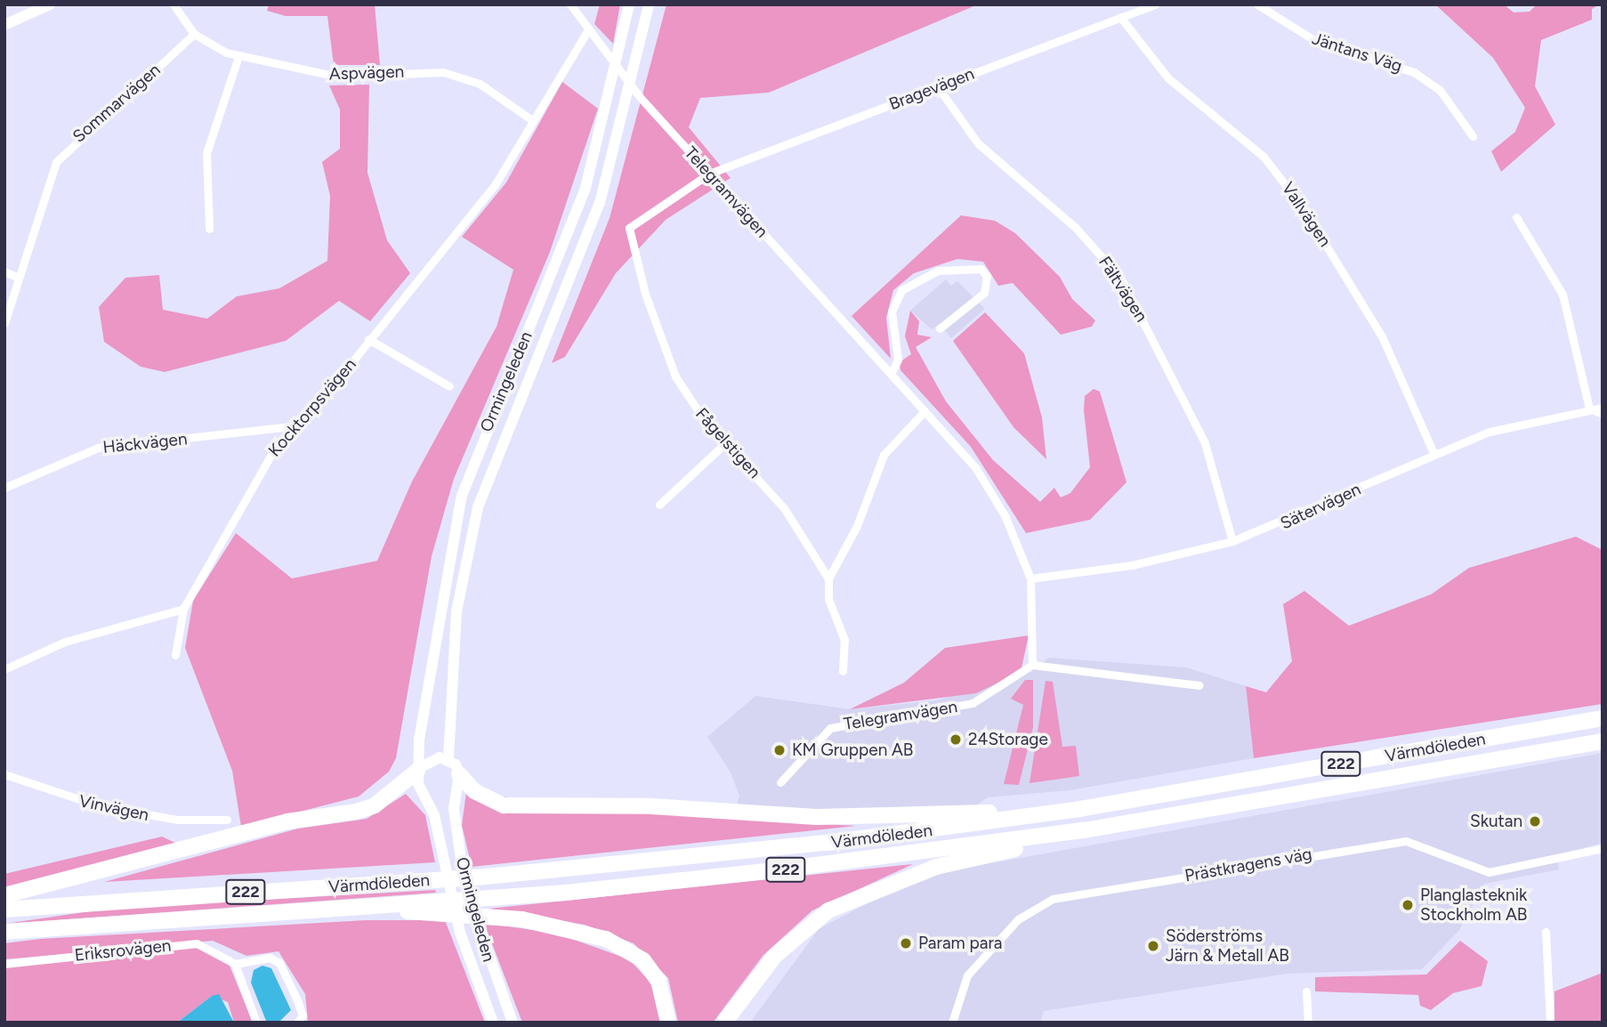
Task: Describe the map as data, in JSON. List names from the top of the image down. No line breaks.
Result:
{"streets":{"highway":["Värmdöleden","222"],"main road":["Ormingeleden"],"street":["Jäntans Väg","Aspvägen","Bragevägen","Sommarvägen","Telegramvägen","Vallvägen","Fältvägen","Kocktorpsvägen","Häckvägen","Fågelstigen","Sätervägen","Vinvägen","Prästkragens väg","Eriksrovägen"]},"crossings":[["Aspvägen","Sommarvägen"],["Aspvägen","Kocktorpsvägen"],["Bragevägen","Telegramvägen"],["Bragevägen","Vallvägen"],["Bragevägen","Fältvägen"],["Bragevägen","Fågelstigen"],["Telegramvägen","Kocktorpsvägen"],["Telegramvägen","Fågelstigen"],["Telegramvägen","Sätervägen"],["Vallvägen","Sätervägen"],["Fältvägen","Sätervägen"],["Kocktorpsvägen","Häckvägen"]],"places":["24Storage","KM Gruppen AB","Skutan","Planglasteknik Stockholm AB","Param para","Söderströms Järn & Metall AB"]}
